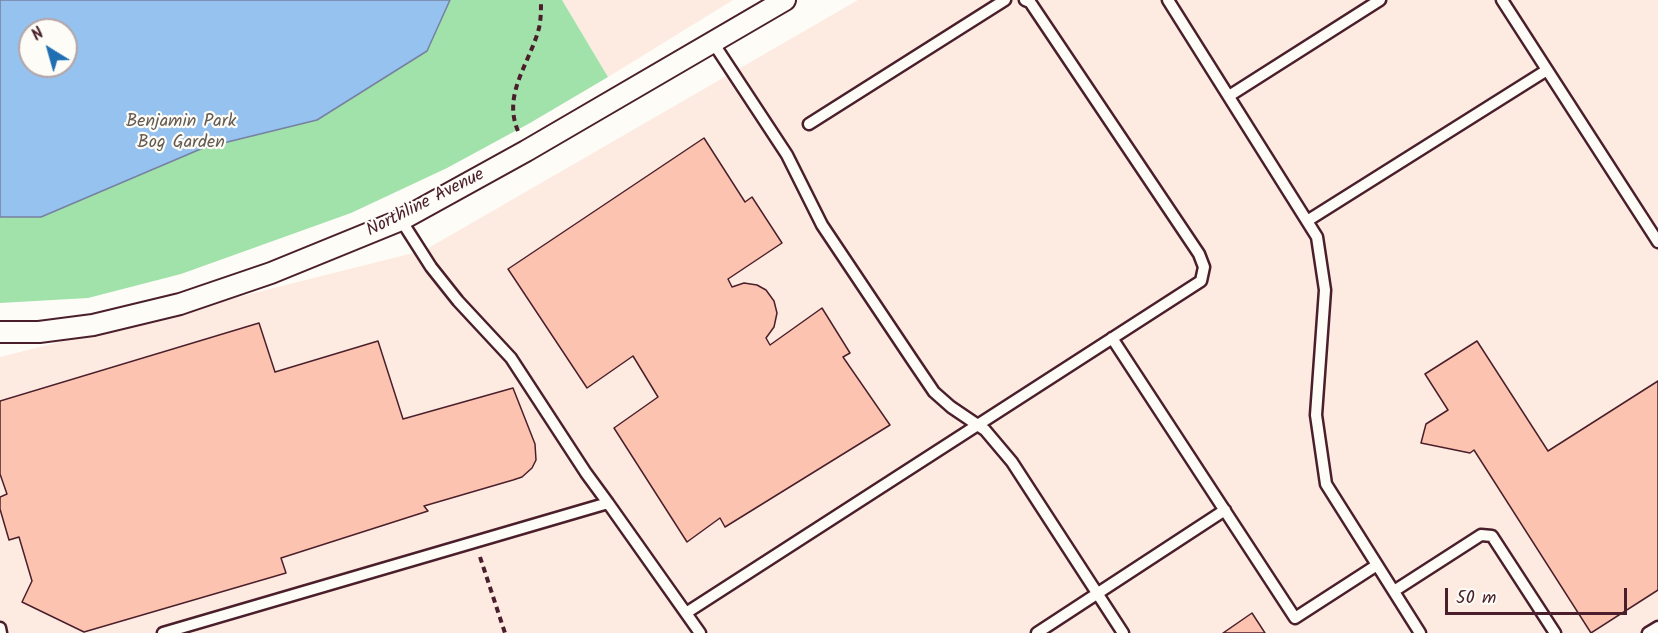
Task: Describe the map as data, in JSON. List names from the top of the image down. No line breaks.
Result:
{"streets":{"street":["Northline Avenue"]},"parks":["Benjamin Park Bog Garden"],"scale_bar":"50 m","north":"top left"}
